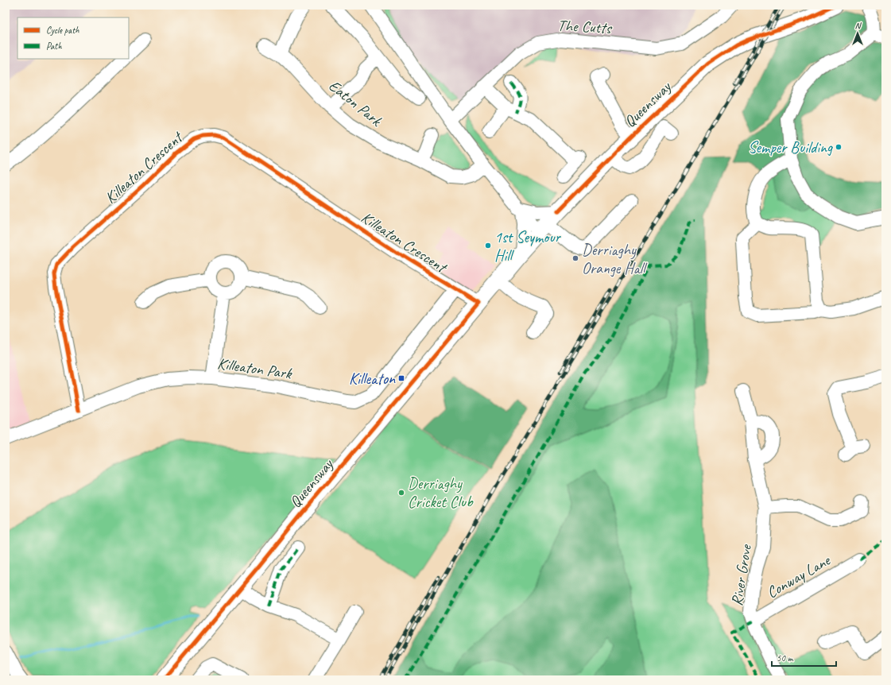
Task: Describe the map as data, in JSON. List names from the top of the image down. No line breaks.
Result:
{"streets":{"main road":["Queensway"],"street":["The Cutts","Eaton Park","Killeaton Crescent","Killeaton Park","River Grove","Conway Lane"]},"crossings":[["Queensway","Killeaton Crescent"],["Killeaton Crescent","Killeaton Park"],["River Grove","Conway Lane"]],"places":{"other":["Semper Building","1st Seymour Hill","Derriaghy Orange Hall","Derriaghy Cricket Club"],"transit":["Killeaton"]},"legend":["Cycle path","Path"],"scale_bar":"50 m","north":"top"}
